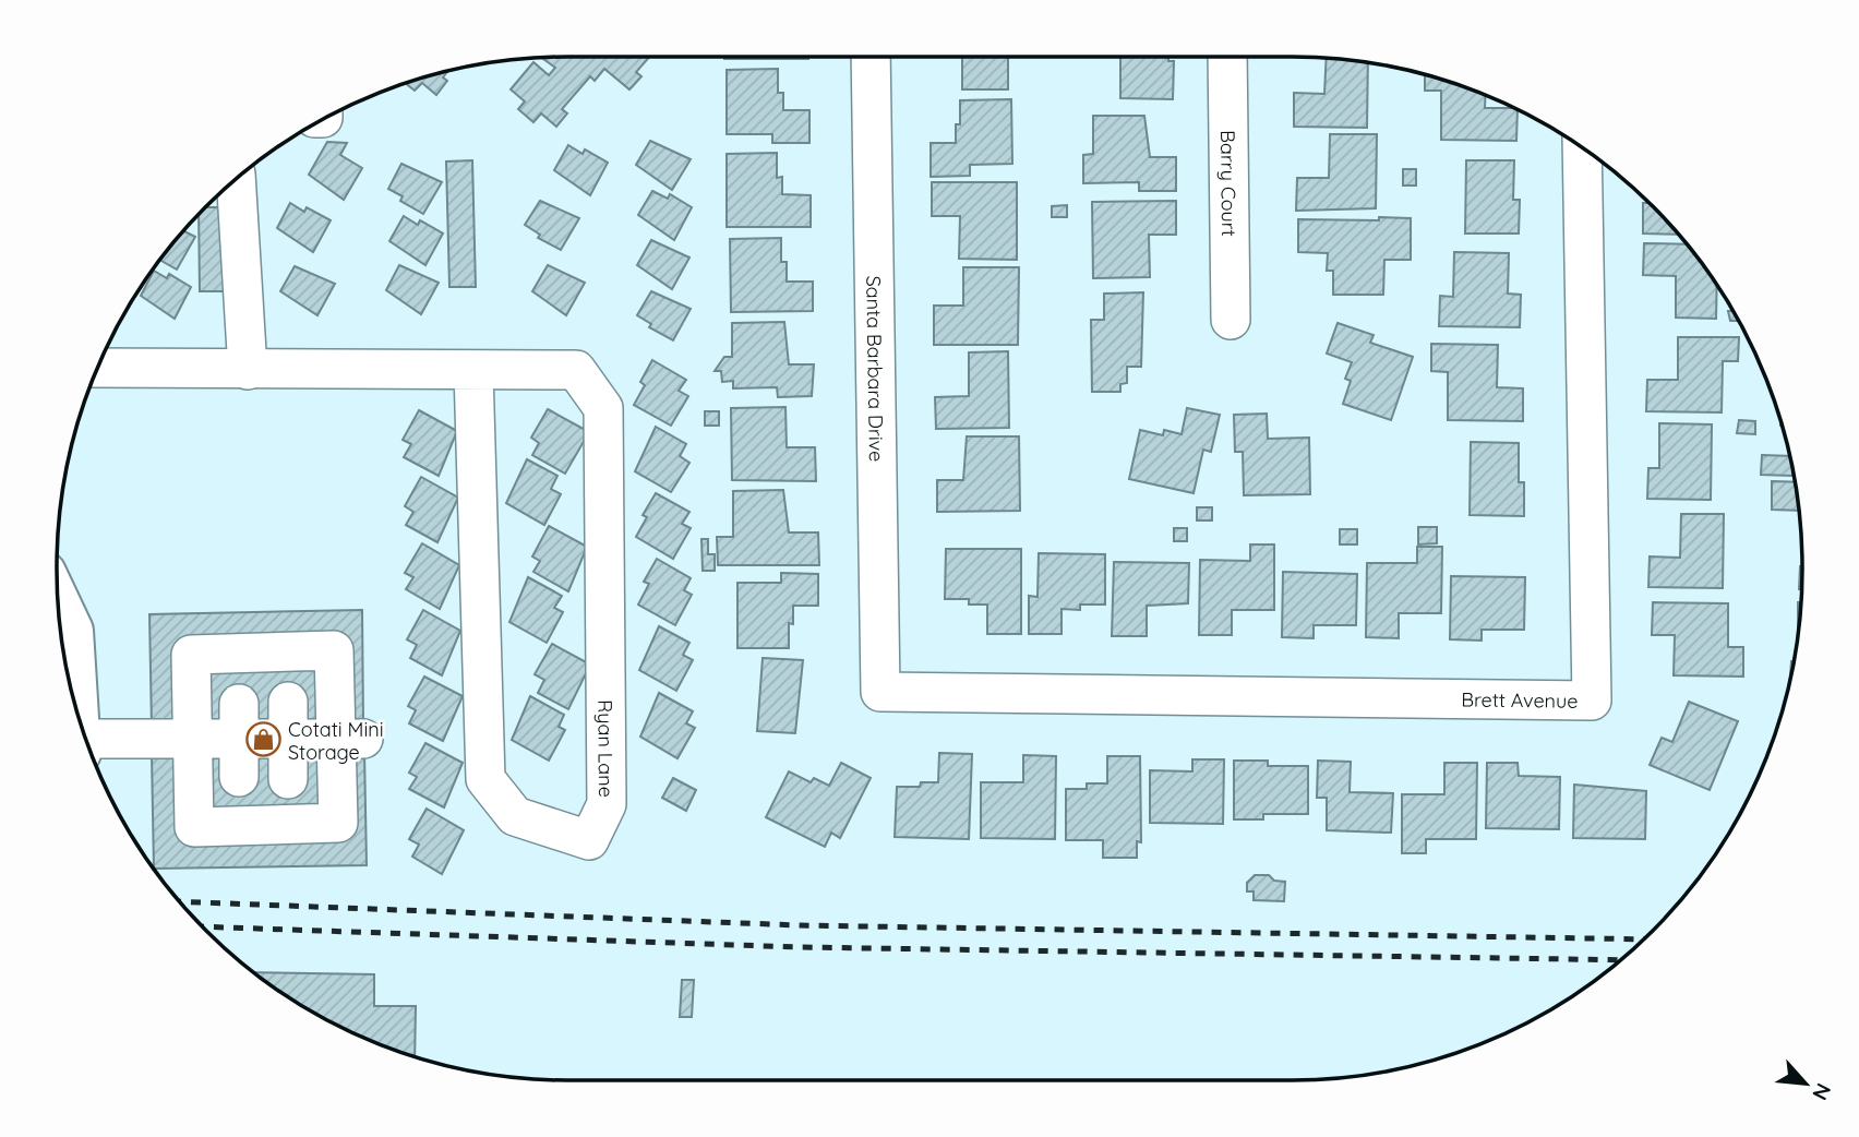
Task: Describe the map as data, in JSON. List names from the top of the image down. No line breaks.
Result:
{"streets":{"street":["Barry Court","Santa Barbara Drive","Brett Avenue","Ryan Lane"]},"crossings":[["Santa Barbara Drive","Brett Avenue"]],"places":{"shop":["Cotati Mini Storage"]},"north":"bottom right"}
